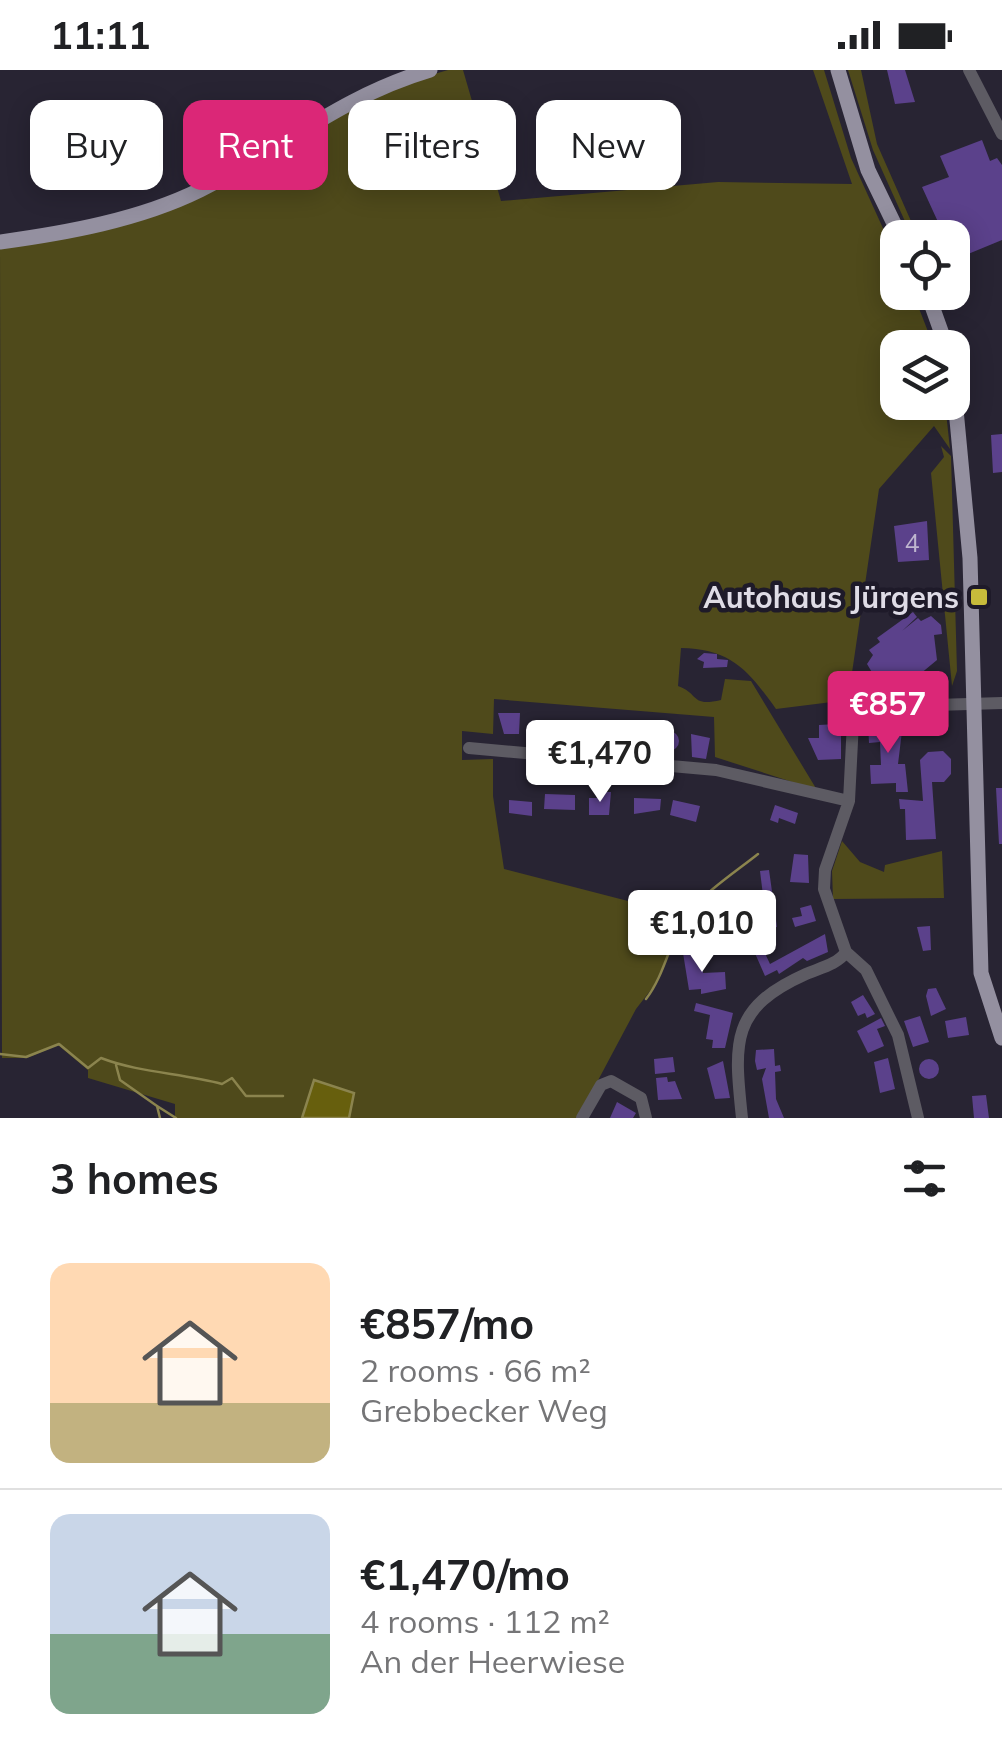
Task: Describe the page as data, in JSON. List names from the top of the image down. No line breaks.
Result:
{"places":{"transit":["Autohaus Jürgens"]},"house_numbers":["4"],"page":{"status":"11:11","chip":["Buy","Rent","Filters","New"],"price":["€857","€1,470","€1,010"],"heading":"3 homes","list":[{"name":"€857/mo","note":"2 rooms · 66 m² · Grebbecker Weg"},{"name":"€1,470/mo","note":"4 rooms · 112 m² · An der Heerwiese"}]}}
